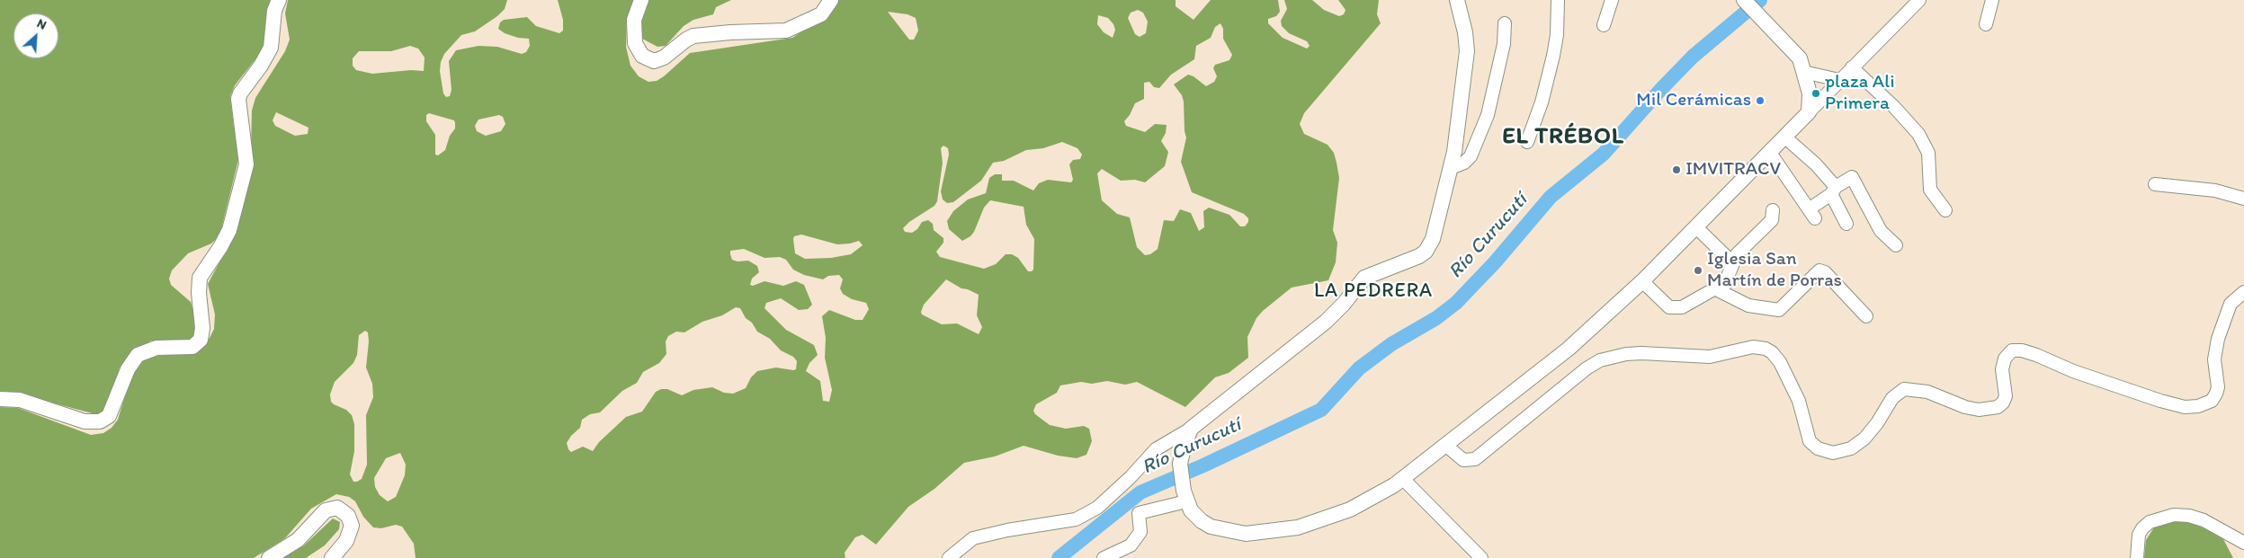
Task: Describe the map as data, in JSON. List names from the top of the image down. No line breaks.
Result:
{"districts":["EL TRÉBOL","LA PEDRERA"],"water":["Río Curucutí"],"places":["plaza Ali Primera","Mil Cerámicas","IMVITRACV","Iglesia San Martín de Porras"],"north":"top right"}
